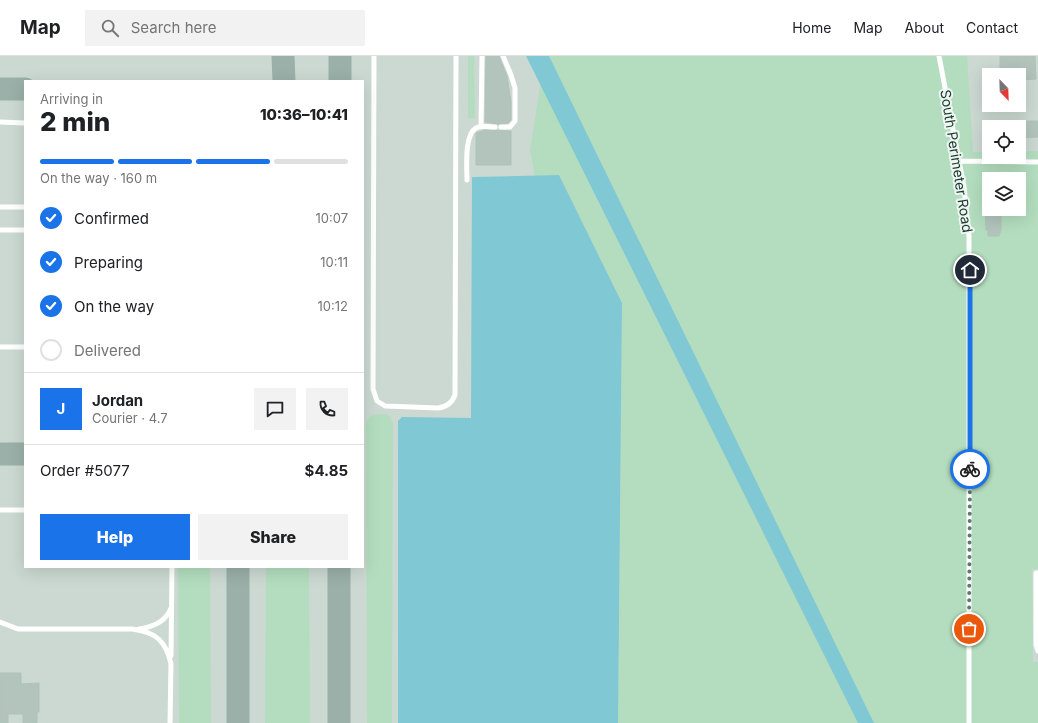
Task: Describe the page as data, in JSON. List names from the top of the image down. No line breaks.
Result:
{"streets":{"lane":["South Perimeter Road"]},"north":"bottom right","page":{"header":"Map","search":"Search here","nav":["Home","Map","About","Contact"],"heading":["2 min","Arriving in","10:36–10:41"],"panel":["Jordan","Courier · 4.7","Order #5077","$4.85"],"bar":"On the way · 160 m","list":[["Confirmed","10:07"],["Preparing","10:11"],["On the way","10:12"],"Delivered"],"round":"J","buttons":["Help","Share"]}}
